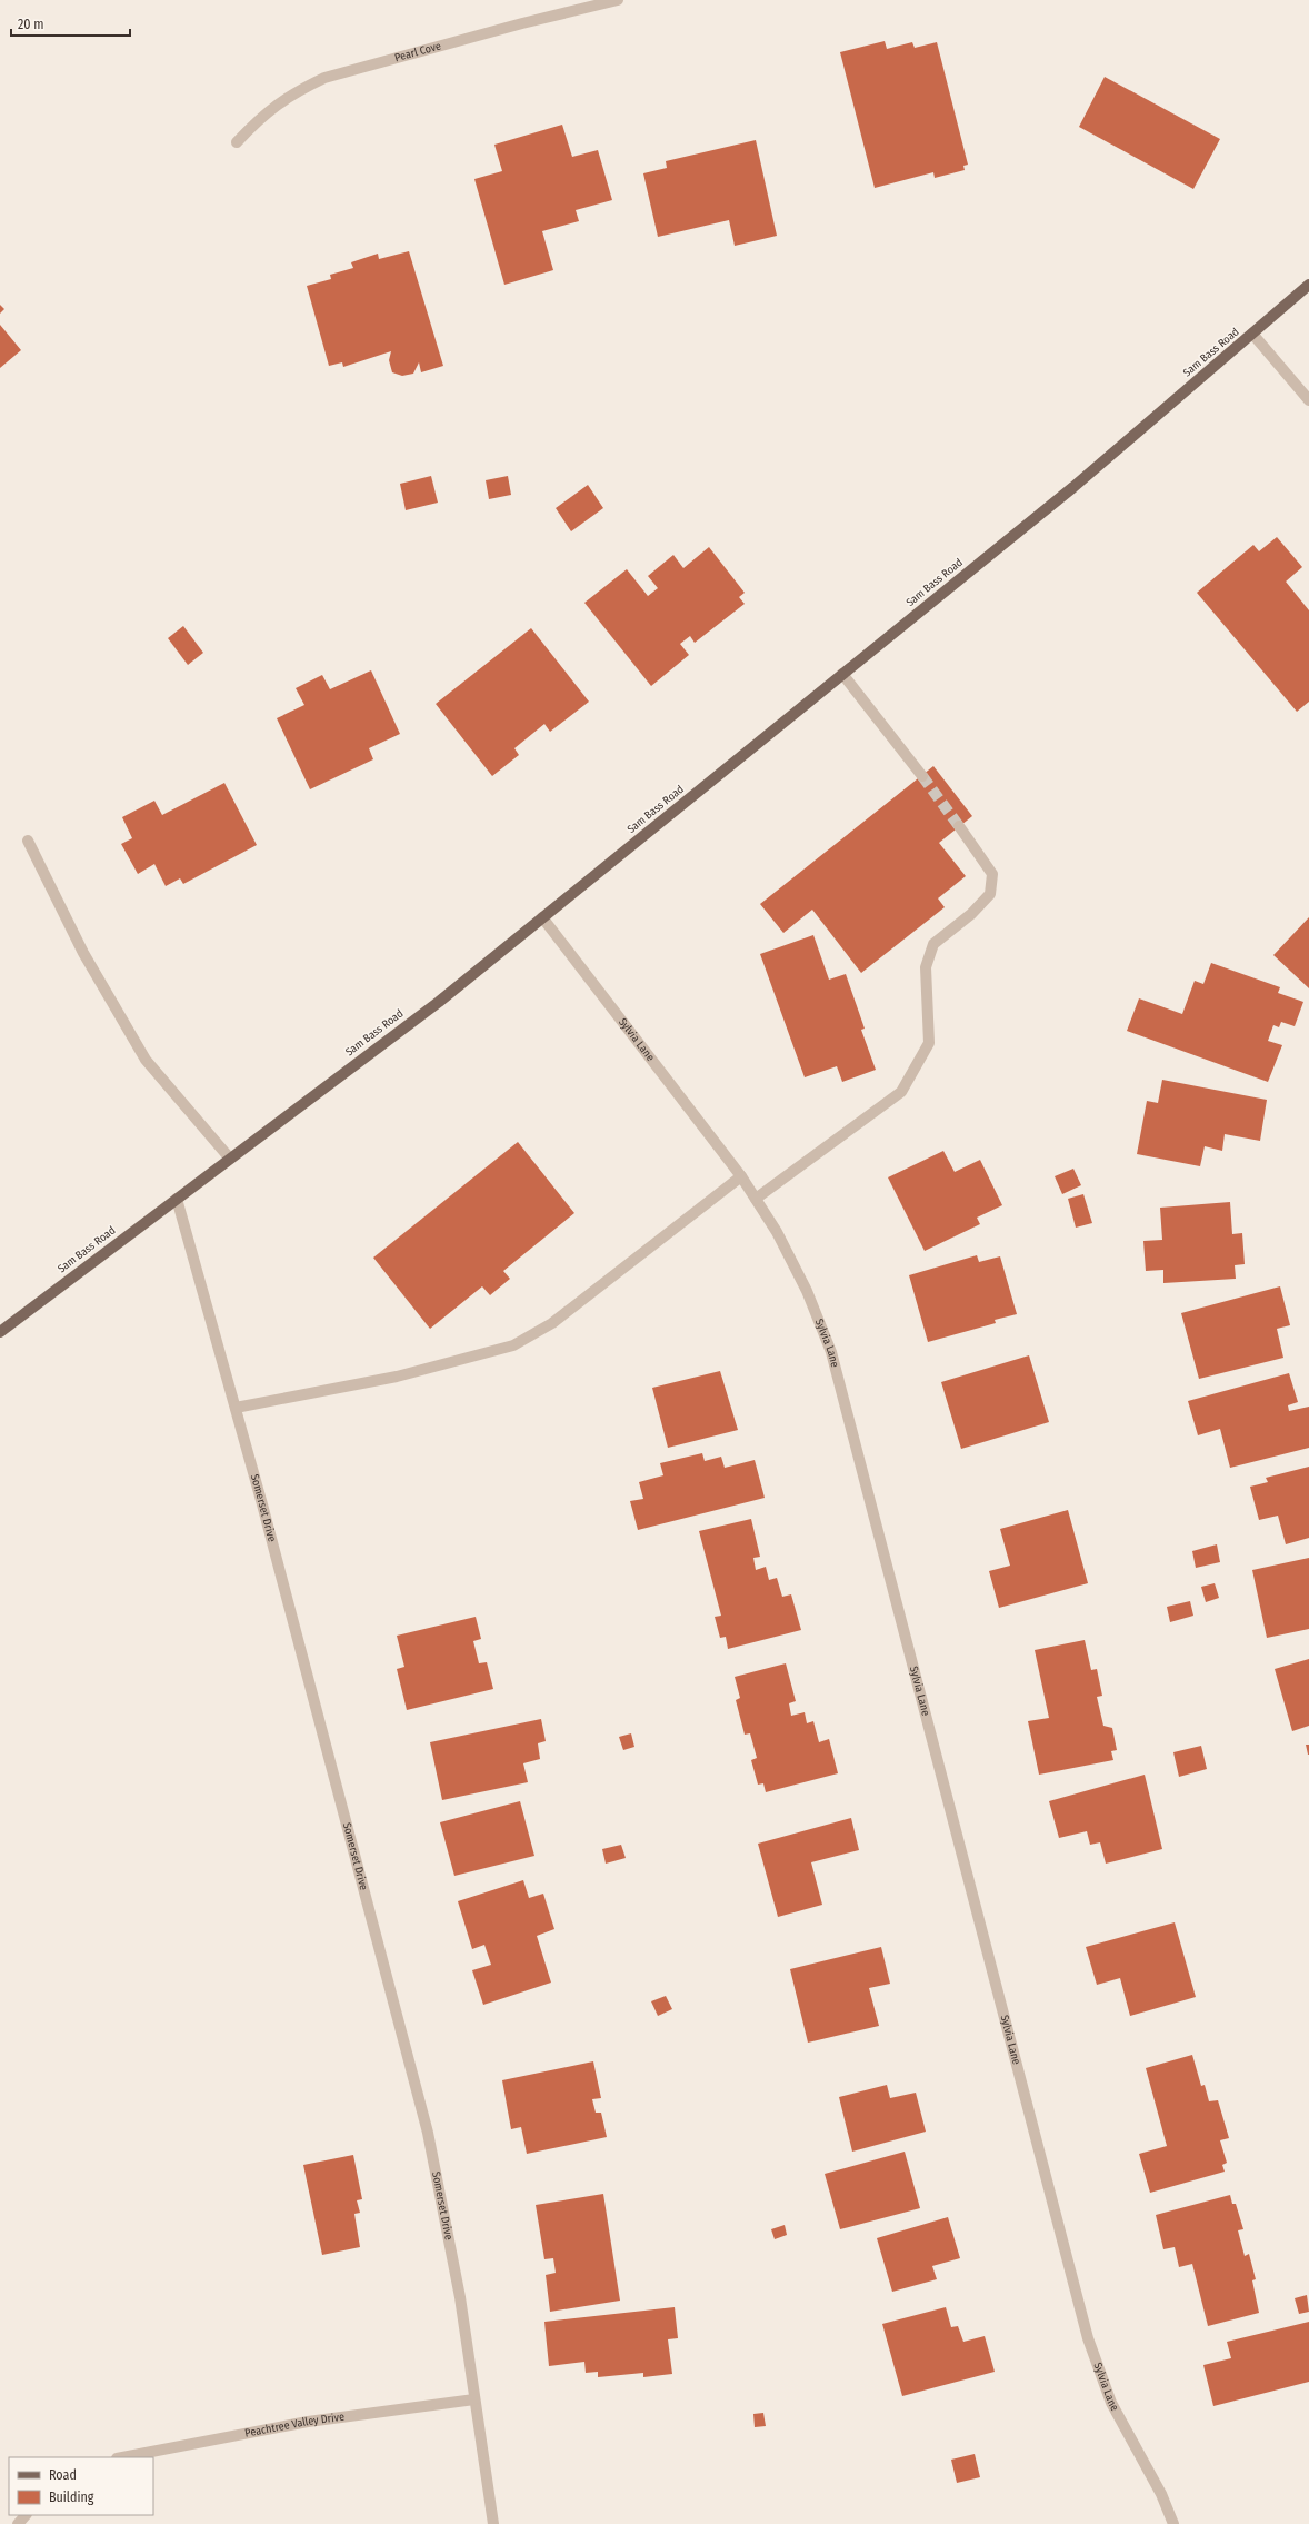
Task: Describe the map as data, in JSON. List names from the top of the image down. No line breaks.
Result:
{"streets":{"main road":["Sam Bass Road"],"street":["Pearl Cove","Sylvia Lane","Somerset Drive","Peachtree Valley Drive"]},"crossings":[["Sam Bass Road","Sylvia Lane"],["Sam Bass Road","Somerset Drive"],["Somerset Drive","Peachtree Valley Drive"]],"legend":["Road","Building"],"scale_bar":"20 m"}
